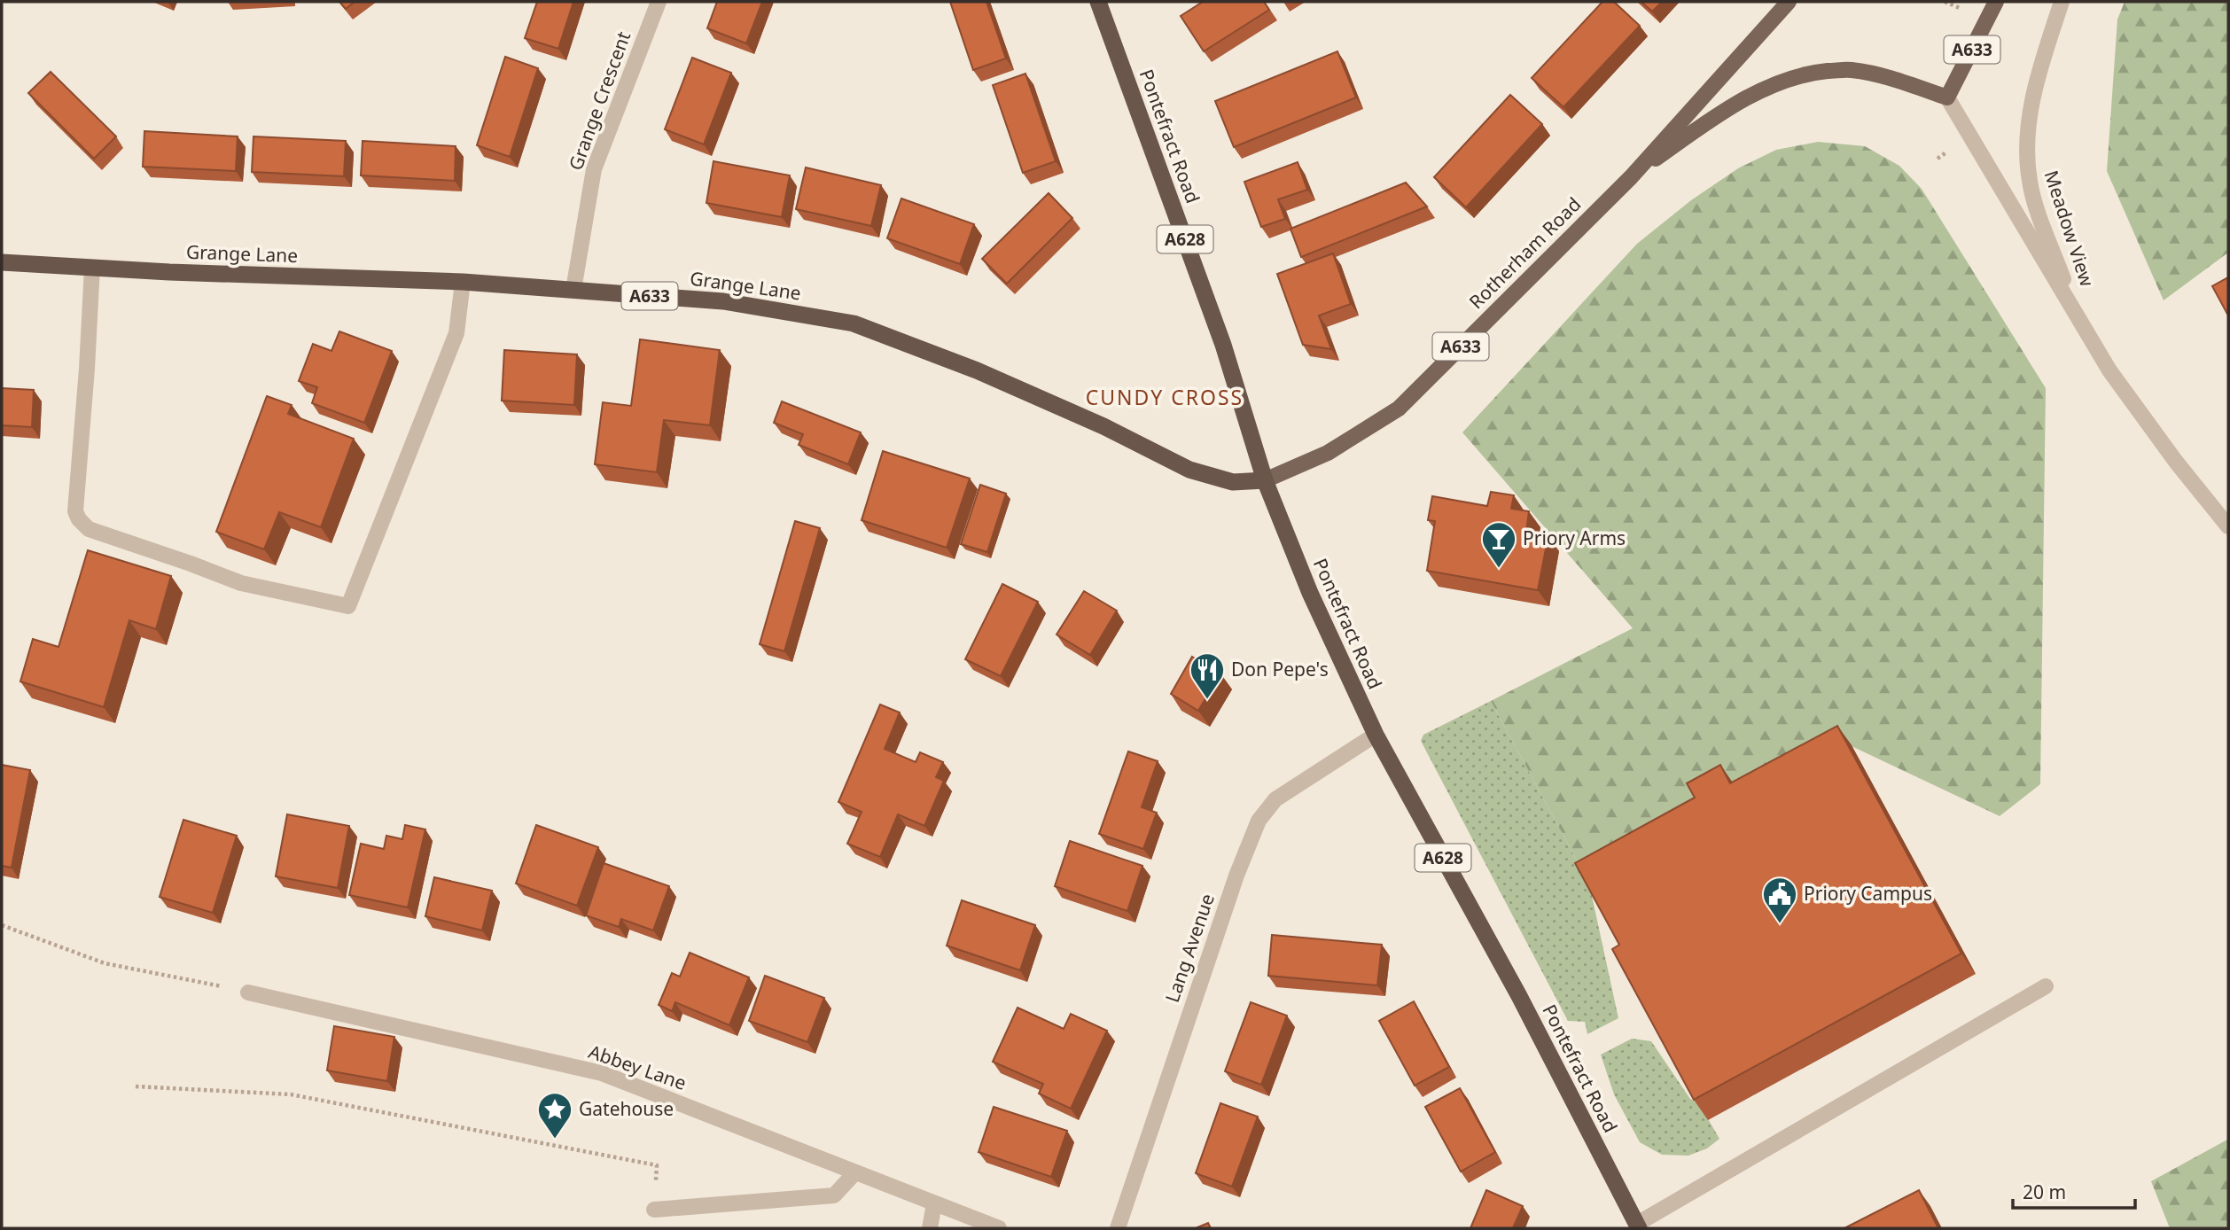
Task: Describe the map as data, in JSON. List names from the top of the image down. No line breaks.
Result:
{"streets":{"highway":["A633","Pontefract Road","A628","Grange Lane"],"main road":["Rotherham Road"],"street":["Grange Crescent","Meadow View","Lang Avenue","Abbey Lane"]},"crossings":[["A633","Meadow View"],["A633","Rotherham Road"],["Grange Crescent","Grange Lane"],["Pontefract Road","Rotherham Road"],["Pontefract Road","Grange Lane"],["Pontefract Road","Lang Avenue"],["Meadow View","Rotherham Road"],["Rotherham Road","Grange Lane"]],"districts":["CUNDY CROSS"],"places":{"bar":["Priory Arms"],"restaurant":["Don Pepe's"],"public building":["Priory Campus"],"place":["Gatehouse"]},"scale_bar":"20 m"}
